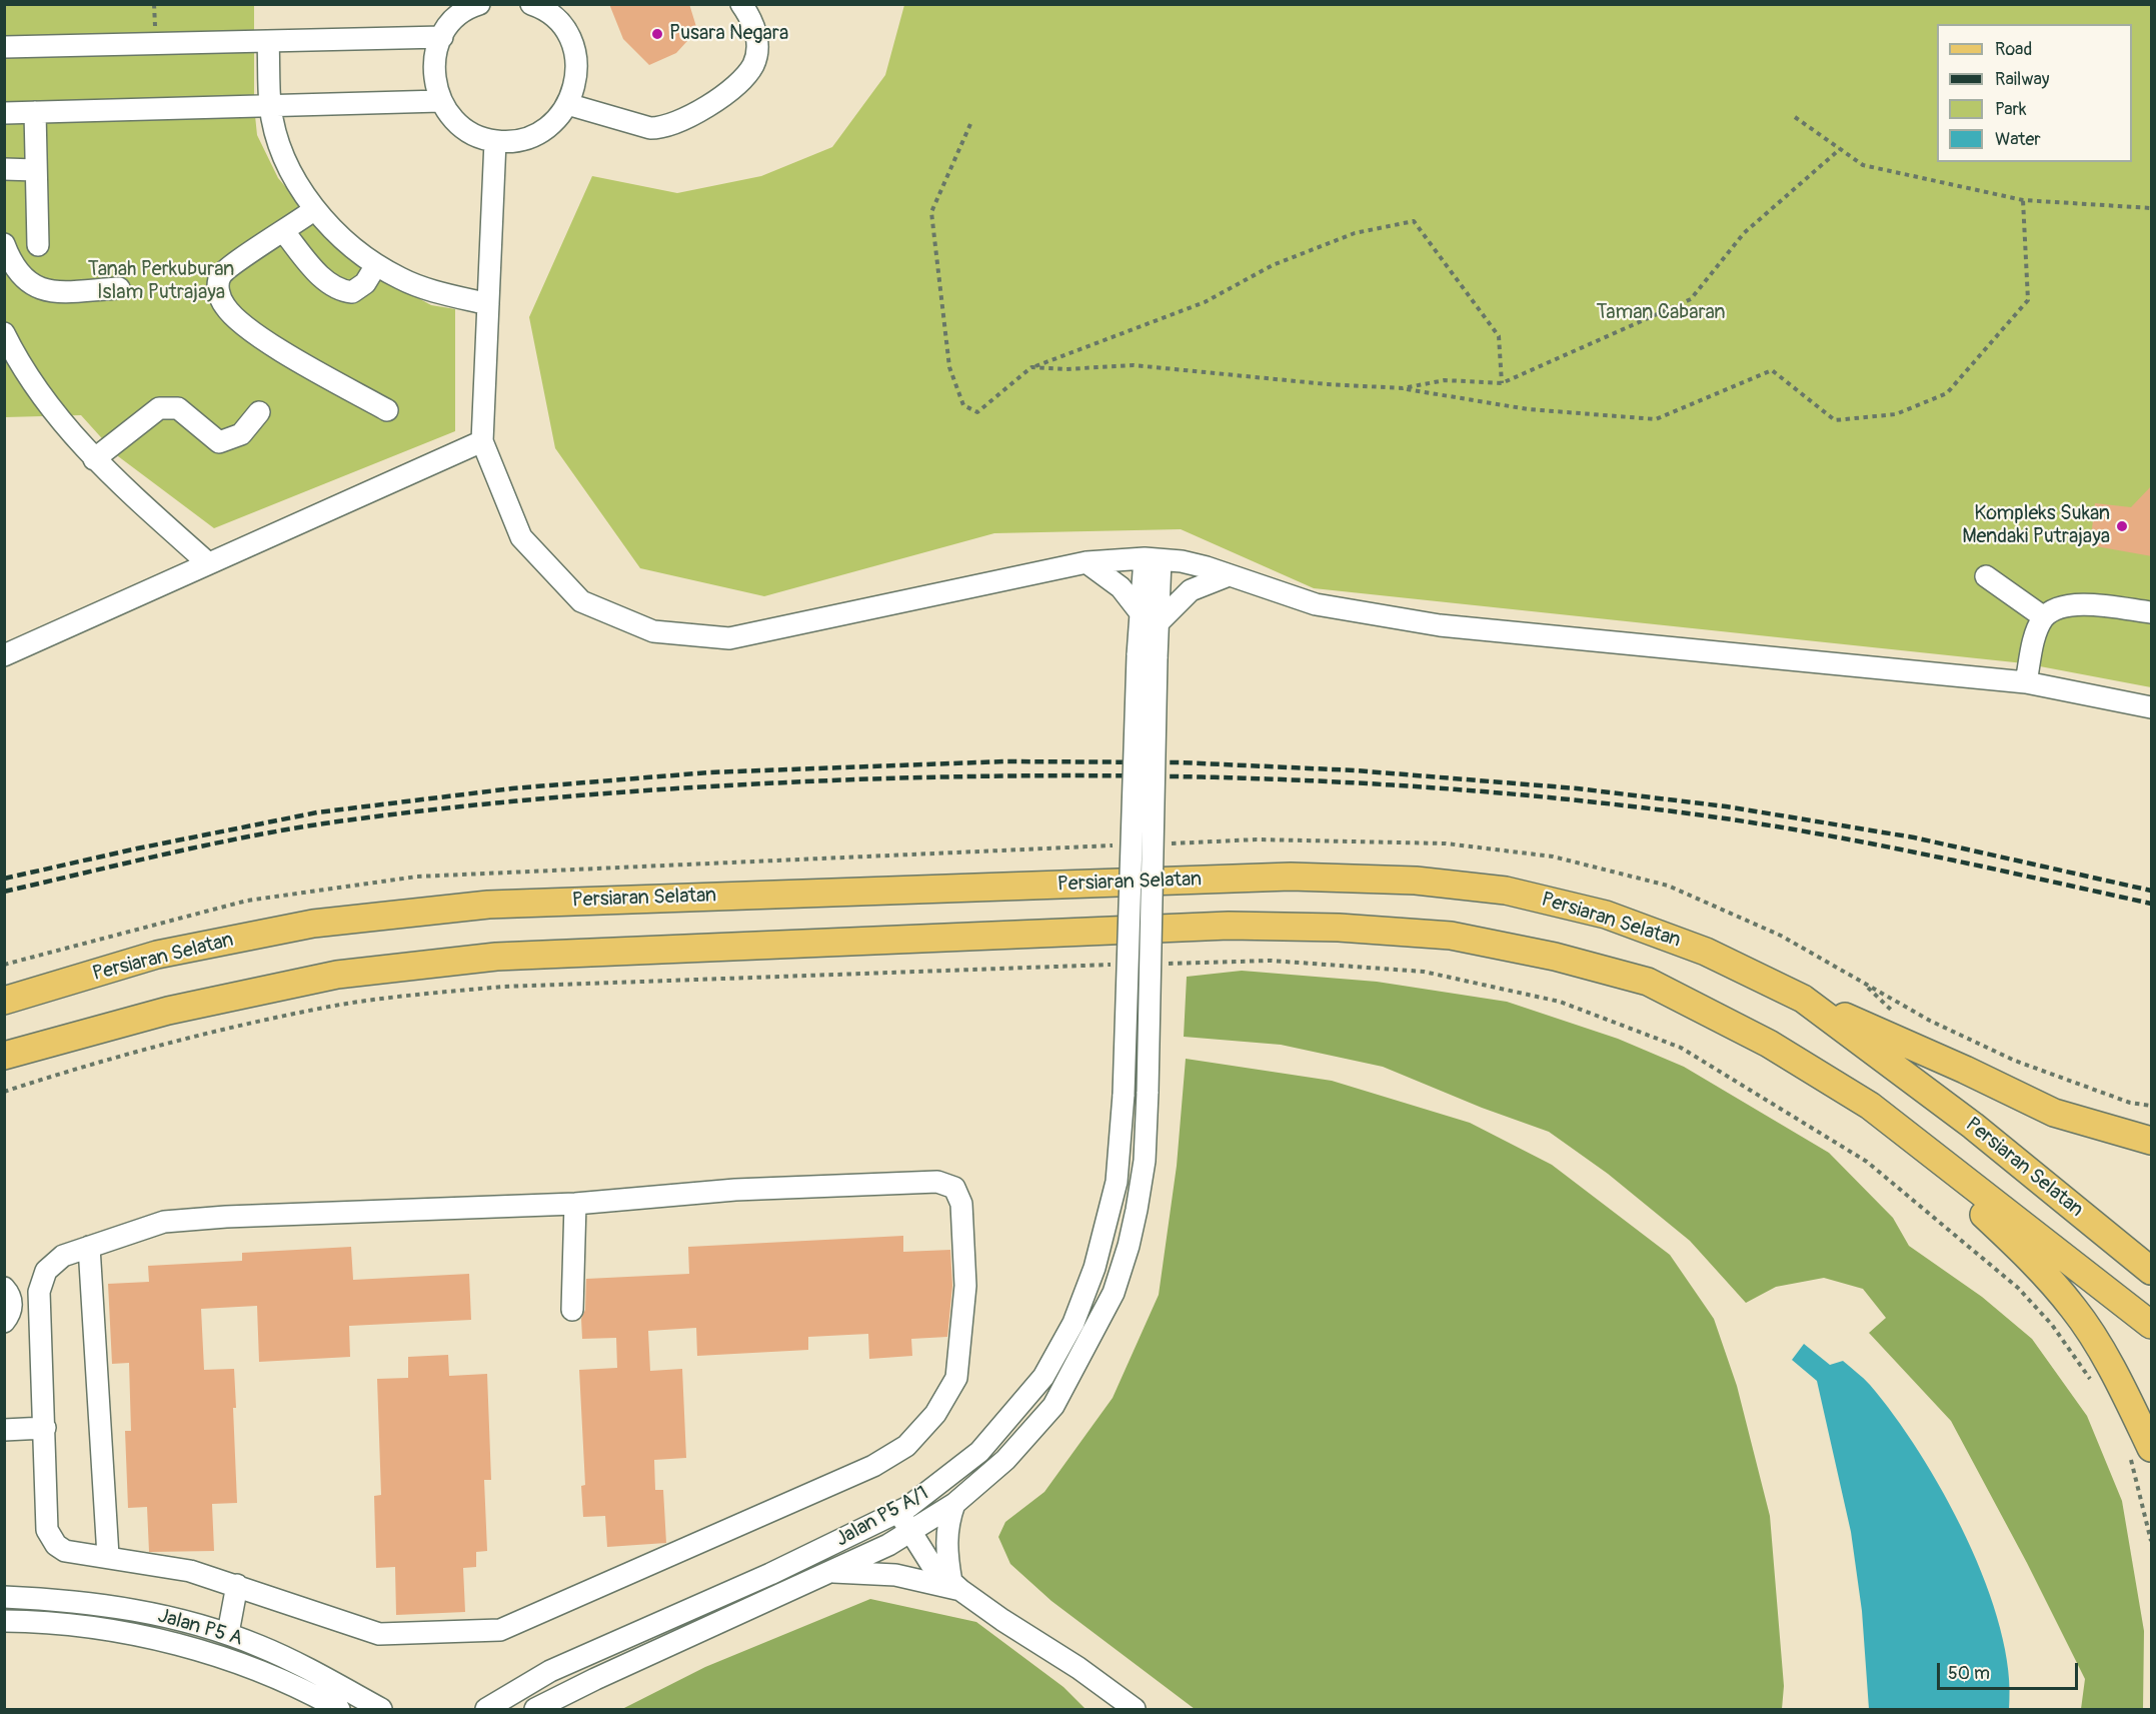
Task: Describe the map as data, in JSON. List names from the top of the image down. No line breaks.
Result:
{"streets":{"main road":["Persiaran Selatan"],"street":["Jalan P5 A/1","Jalan P5 A"]},"parks":["Tanah Perkuburan Islam Putrajaya","Taman Cabaran"],"places":["Pusara Negara","Kompleks Sukan Mendaki Putrajaya"],"legend":["Road","Railway","Park","Water"],"scale_bar":"50 m"}
